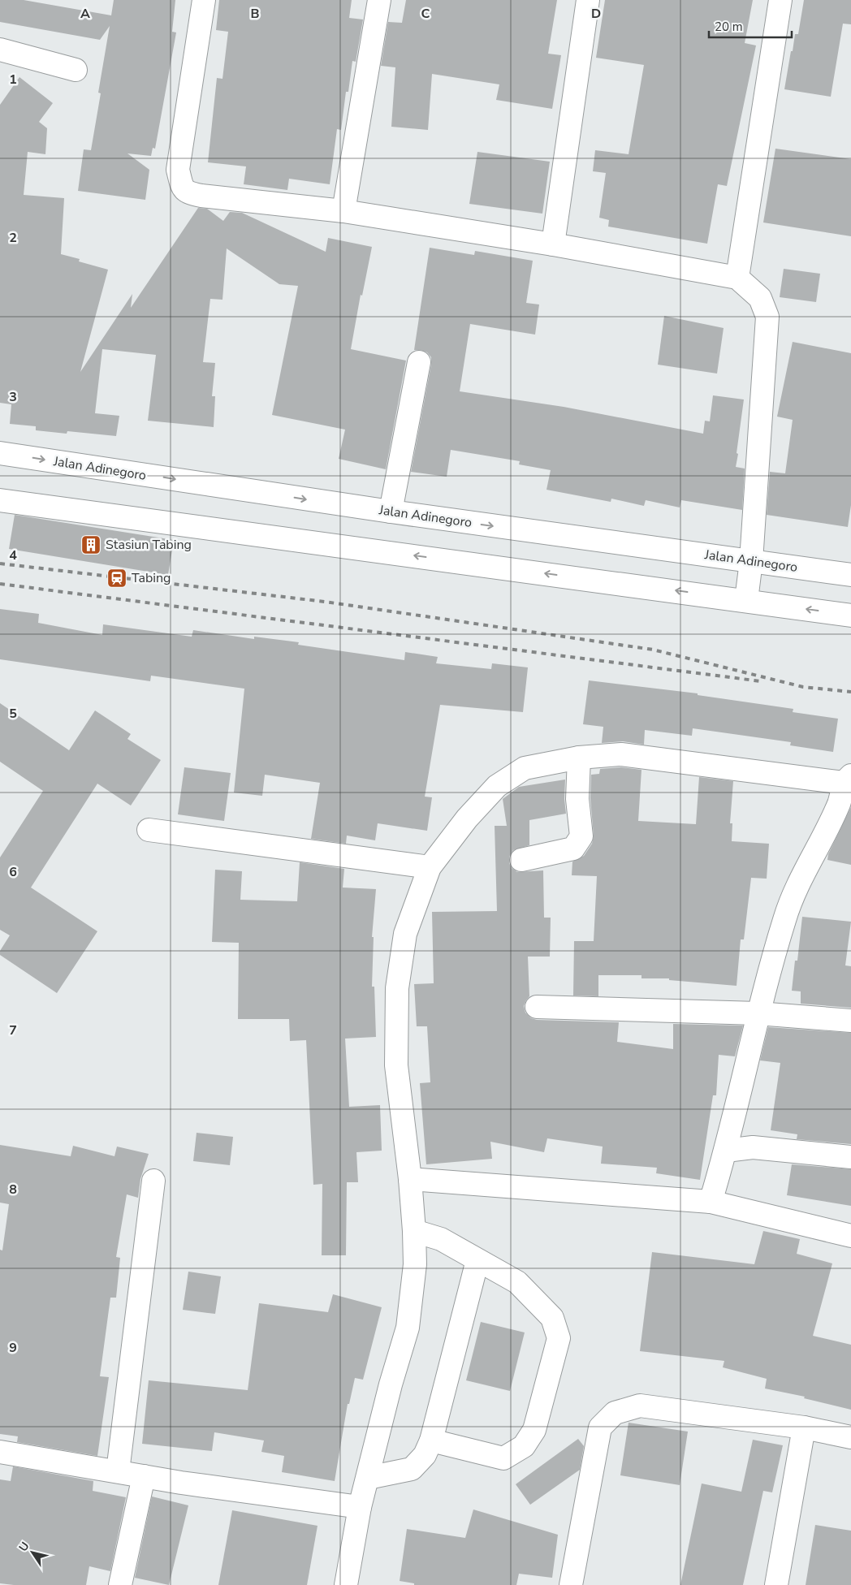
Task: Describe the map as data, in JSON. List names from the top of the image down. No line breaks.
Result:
{"streets":{"main road":["Jalan Adinegoro"]},"places":{"building":["Stasiun Tabing"],"station":["Tabing"]},"scale_bar":"20 m","north":"top left","grid":{"columns":["A","B","C","D"],"rows":["1","2","3","4","5","6","7","8","9"]}}
